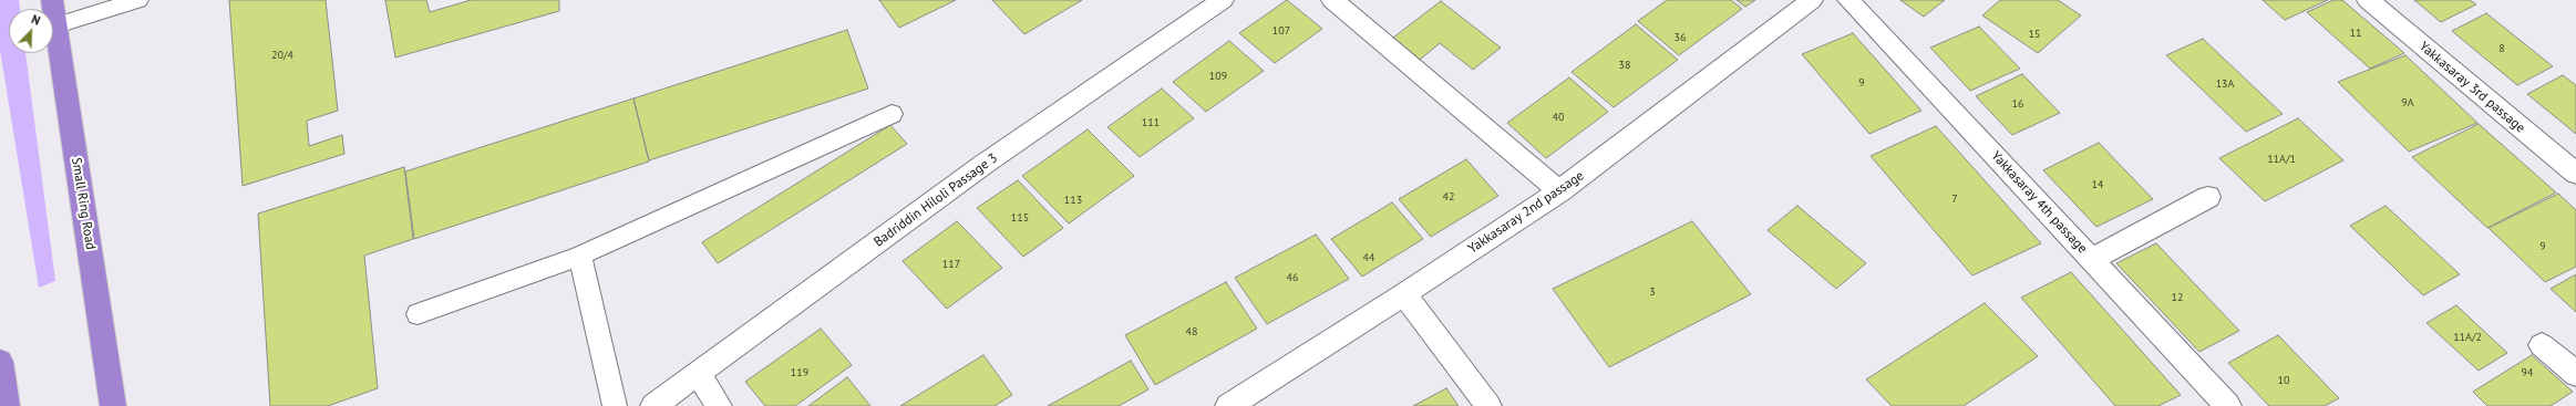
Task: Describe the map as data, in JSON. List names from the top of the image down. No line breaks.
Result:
{"streets":{"highway":["Small Ring Road"],"street":["Yakkasaray 3rd passage","Badriddin Hiloli Passage 3","Yakkasaray 4th passage","Yakkasaray 2nd passage"]},"house_numbers":["107","11","15","36","8","20/4","38","109","9","13A","9A","16","40","111","11A/1","14","42","7","113","115","9","44","117","46","3","12","48","11A/2","119","94","10"],"north":"top right"}
